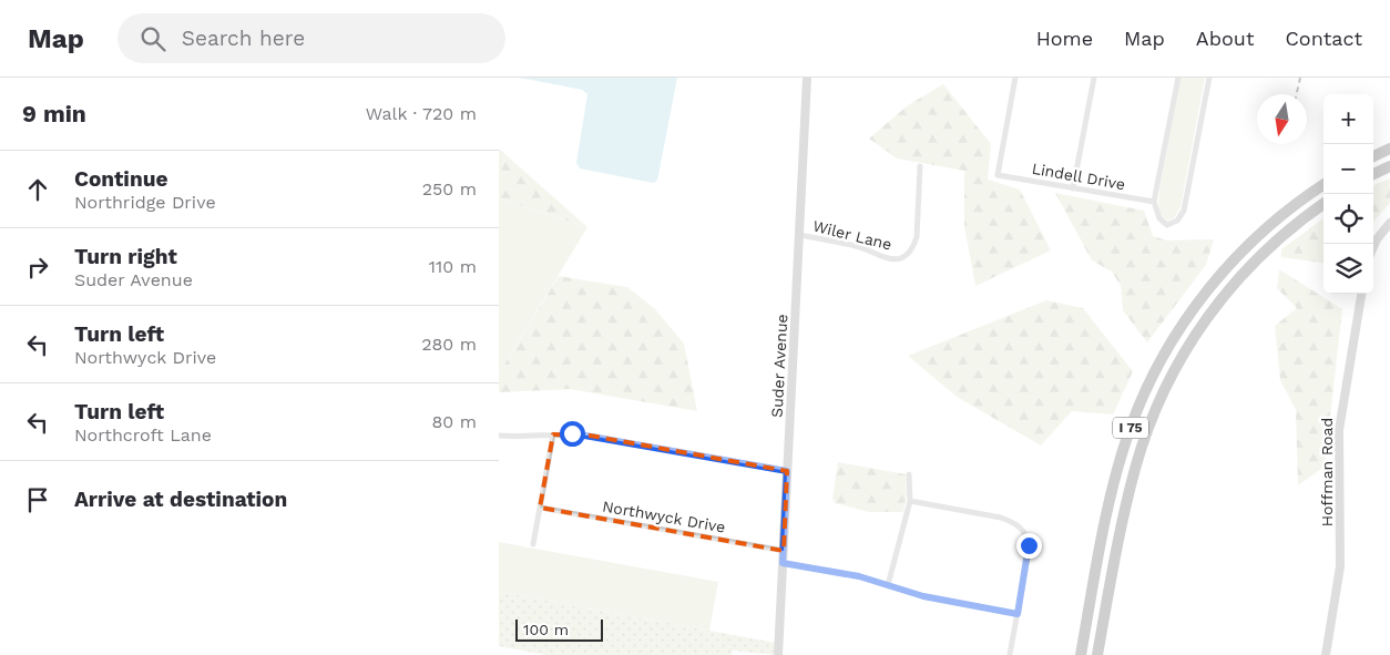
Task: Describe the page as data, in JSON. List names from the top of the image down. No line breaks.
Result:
{"streets":{"highway":["I 75"],"street":["Lindell Drive","Wiler Lane","Suder Avenue","Hoffman Road","Northwyck Drive"]},"crossings":[["Wiler Lane","Suder Avenue"],["Suder Avenue","Northwyck Drive"]],"scale_bar":"100 m","north":"bottom","page":{"header":"Map","search":"Search here","nav":["Home","Map","About","Contact"],"heading":["9 min","Walk · 720 m"],"map_buttons":["+","−"],"list":[["Continue","Northridge Drive","250 m"],["Turn right","Suder Avenue","110 m"],["Turn left","Northwyck Drive","280 m"],["Turn left","Northcroft Lane","80 m"],"Arrive at destination"],"scale":"100 m"}}
